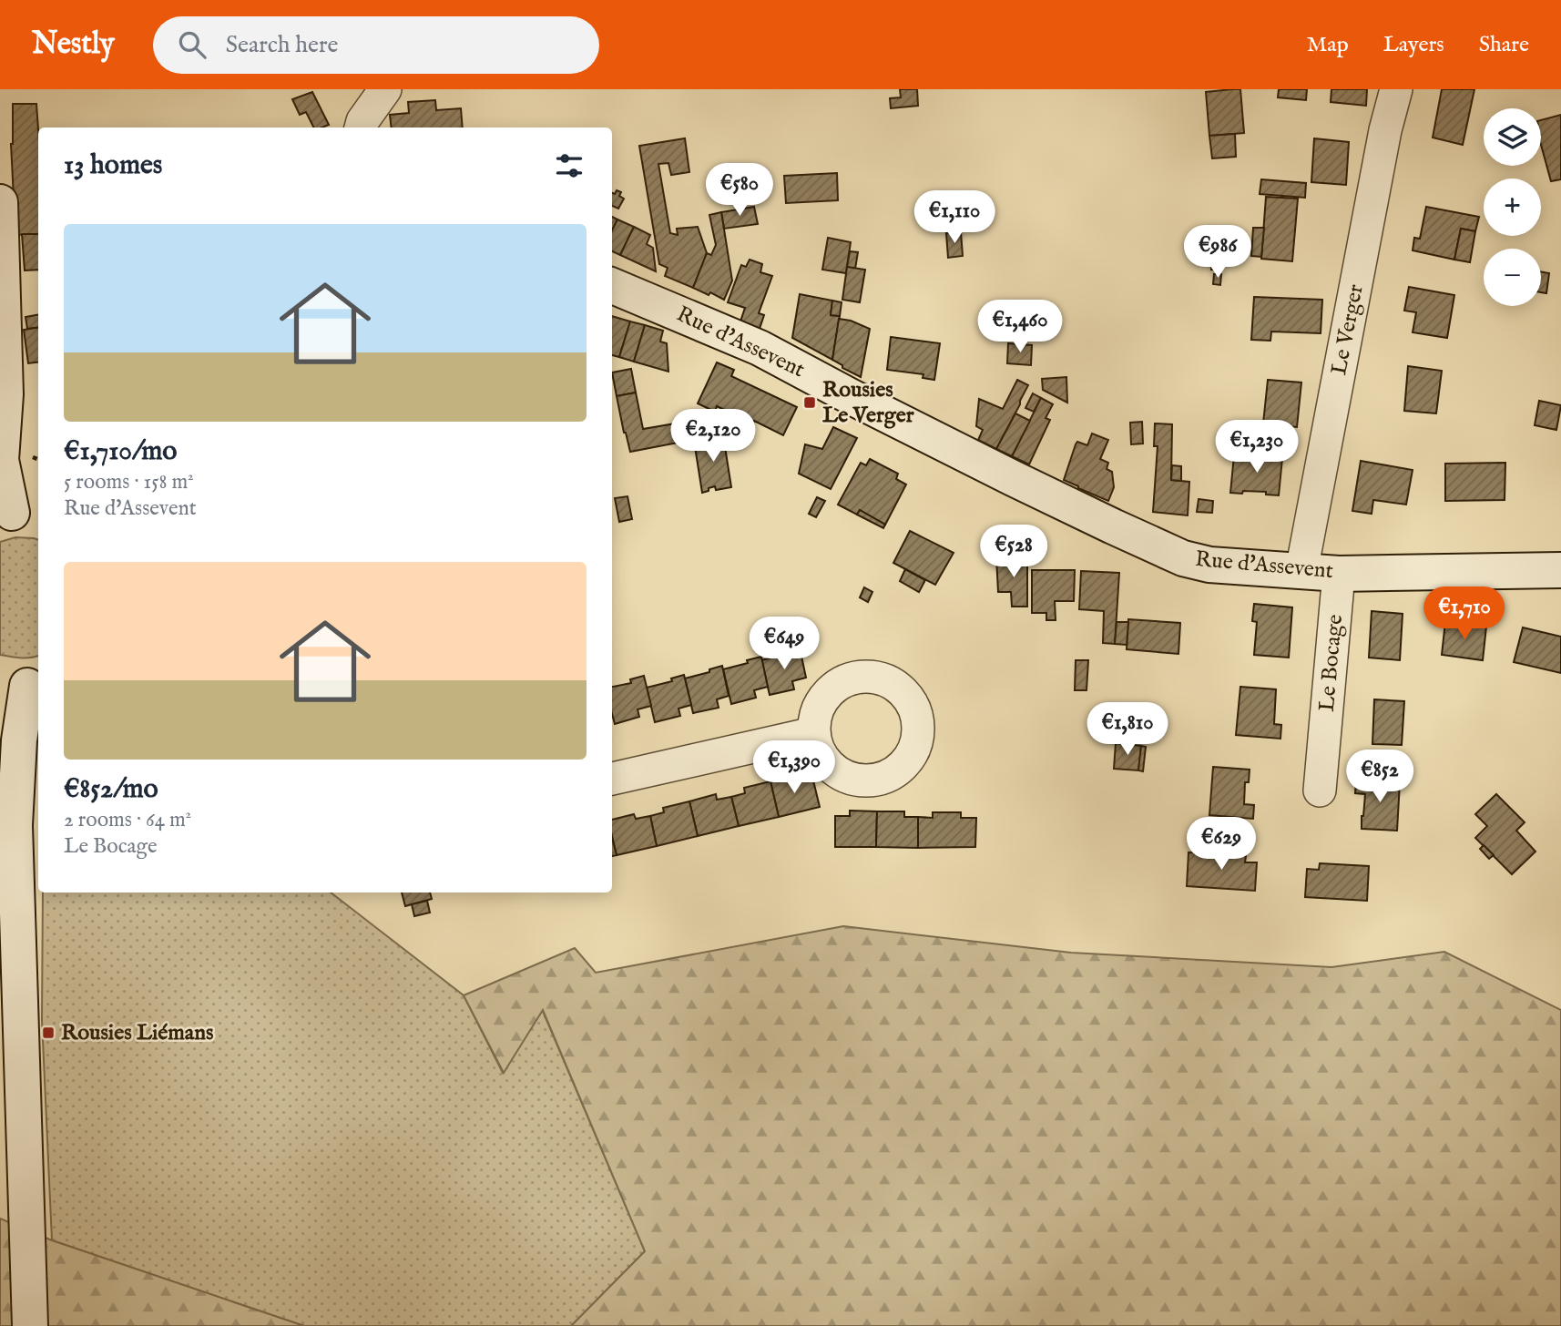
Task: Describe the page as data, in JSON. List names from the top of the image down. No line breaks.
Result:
{"streets":{"street":["Le Verger","Rue d'Assevent","Le Bocage"]},"crossings":[["Le Verger","Rue d'Assevent"],["Rue d'Assevent","Le Bocage"]],"places":{"transit":["Rousies Le Verger","Rousies Liémans"]},"page":{"header":"Nestly","search":"Search here","nav":["Map","Layers","Share"],"map_buttons":["+","−"],"heading":"13 homes","price":["€580","€1,110","€986","€1,460","€2,120","€1,230","€528","€1,710","€649","€1,810","€1,390","€852","€629"],"list":[{"name":"€1,710/mo","note":"5 rooms · 158 m² · Rue d'Assevent"},{"name":"€852/mo","note":"2 rooms · 64 m² · Le Bocage"}]}}
